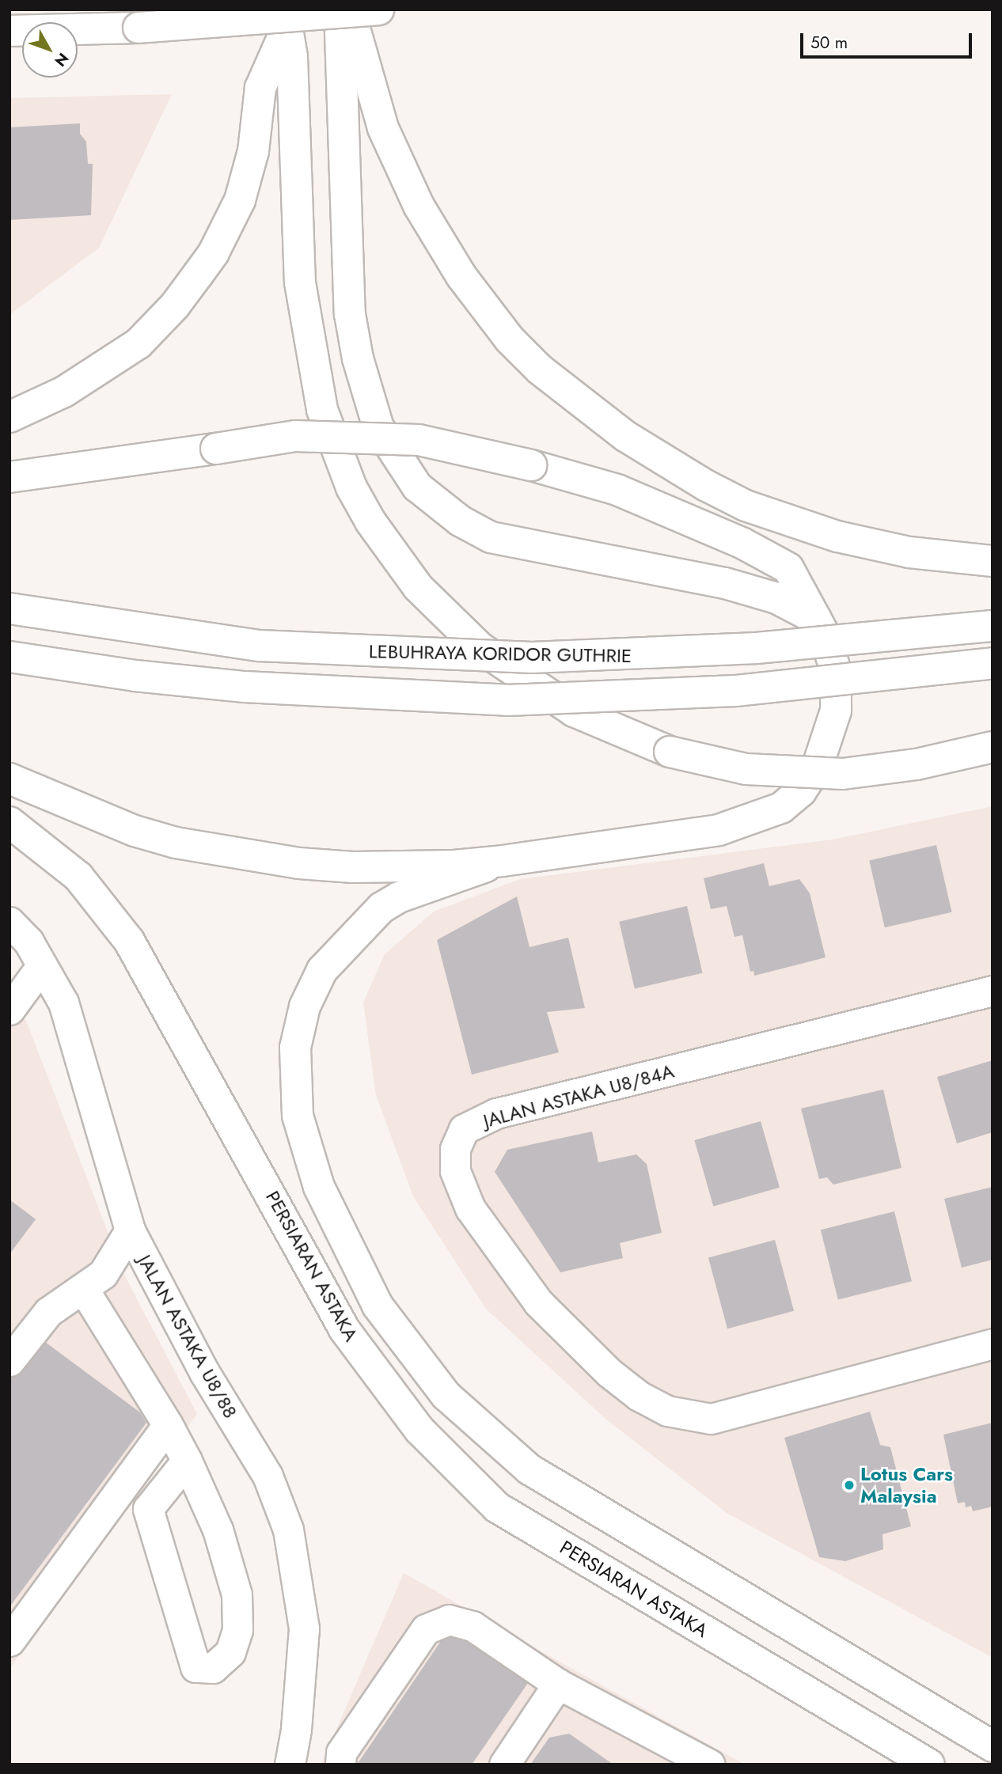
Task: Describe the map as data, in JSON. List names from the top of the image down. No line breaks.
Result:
{"streets":{"main road":["LEBUHRAYA KORIDOR GUTHRIE","PERSIARAN ASTAKA"],"street":["JALAN ASTAKA U8/84A","JALAN ASTAKA U8/88"]},"places":["Lotus Cars Malaysia"],"scale_bar":"50 m","north":"bottom right"}
